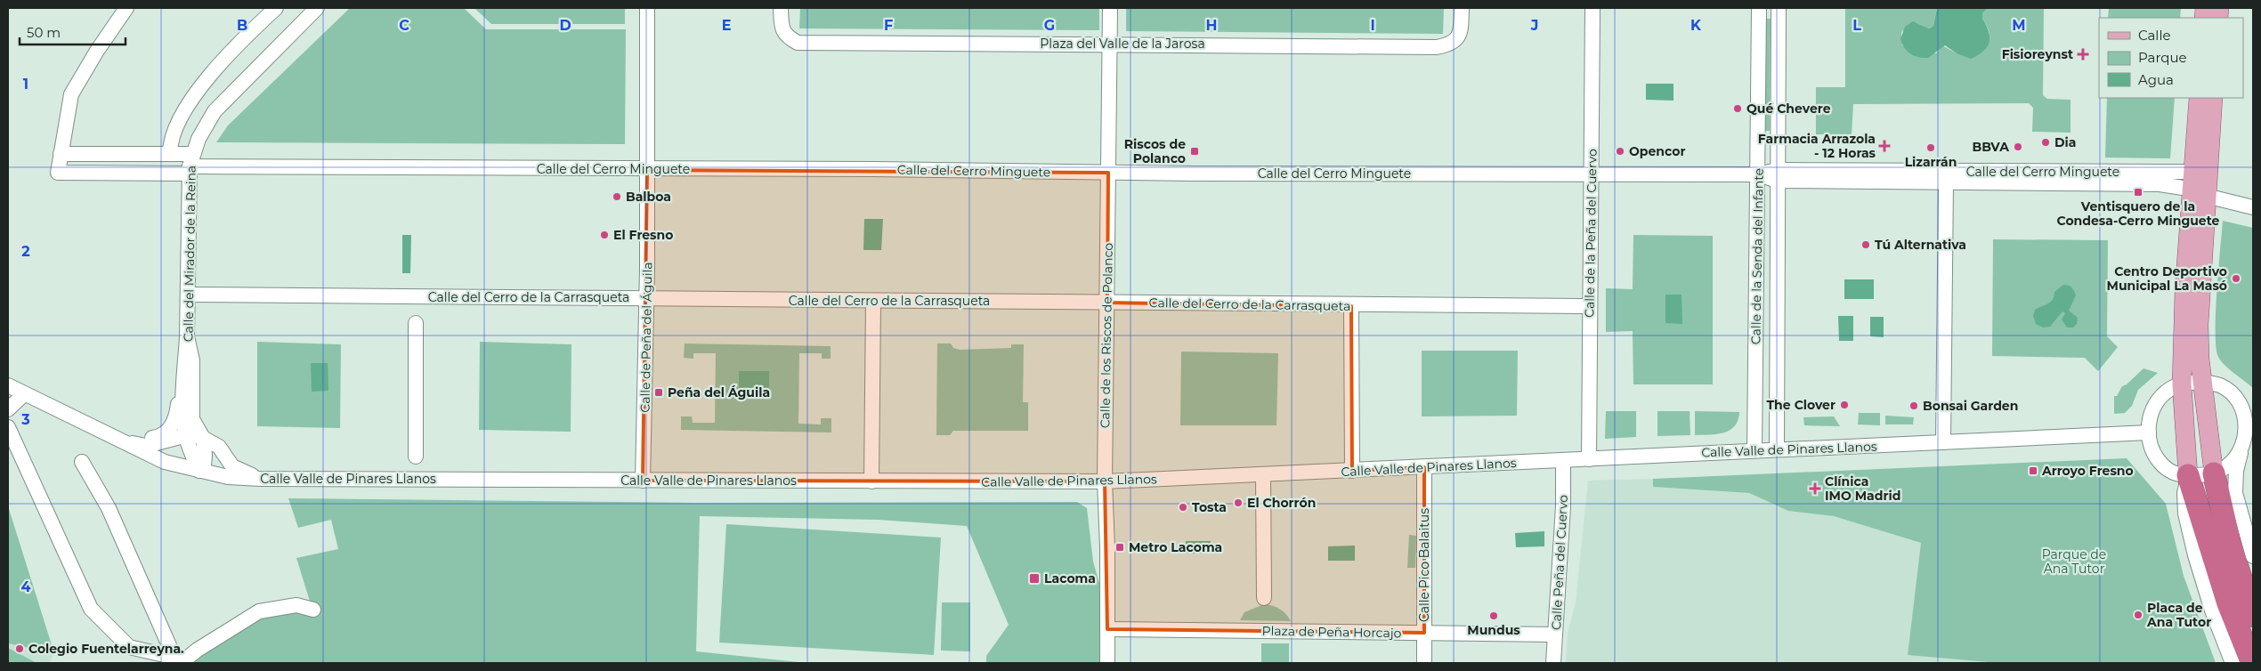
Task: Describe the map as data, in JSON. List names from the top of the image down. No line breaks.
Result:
{"streets":{"street":["Plaza del Valle de la Jarosa","Calle del Cerro Minguete","Calle de la Peña del Cuervo","Calle del Mirador de la Reina","Calle de la Senda del Infante","Calle del Cerro de la Carrasqueta","Calle de los Riscos de Polanco","Calle de Peña del Águila","Calle Valle de Pinares Llanos","Calle Peña del Cuervo","Calle Pico Balaitus","Plaza de Peña Horcajo"]},"crossings":[["Plaza del Valle de la Jarosa","Calle de los Riscos de Polanco"],["Calle del Cerro Minguete","Calle de la Peña del Cuervo"],["Calle del Cerro Minguete","Calle del Mirador de la Reina"],["Calle del Cerro Minguete","Calle de la Senda del Infante"],["Calle del Cerro Minguete","Calle de los Riscos de Polanco"],["Calle del Cerro Minguete","Calle de Peña del Águila"],["Calle de la Peña del Cuervo","Calle del Cerro de la Carrasqueta"],["Calle de la Peña del Cuervo","Calle Valle de Pinares Llanos"],["Calle del Mirador de la Reina","Calle del Cerro de la Carrasqueta"],["Calle de la Senda del Infante","Calle Valle de Pinares Llanos"],["Calle del Cerro de la Carrasqueta","Calle de los Riscos de Polanco"],["Calle del Cerro de la Carrasqueta","Calle de Peña del Águila"],["Calle de los Riscos de Polanco","Calle Valle de Pinares Llanos"],["Calle de los Riscos de Polanco","Plaza de Peña Horcajo"],["Calle de Peña del Águila","Calle Valle de Pinares Llanos"],["Calle Valle de Pinares Llanos","Calle Peña del Cuervo"],["Calle Valle de Pinares Llanos","Calle Pico Balaitus"],["Calle Peña del Cuervo","Plaza de Peña Horcajo"],["Calle Pico Balaitus","Plaza de Peña Horcajo"]],"parks":["Parque de Ana Tutor"],"places":{"health":["Fisioreynst","Farmacia Arrazola - 12 Horas","Clínica IMO Madrid"],"other":["Qué Chevere","Dia","BBVA","Lizarrán","Opencor","Balboa","El Fresno","Tú Alternativa","Centro Deportivo Municipal La Masó","The Clover","Bonsai Garden","El Chorrón","Tosta","Placa de Ana Tutor","Mundus","Colegio Fuentelarreyna."],"transit":["Riscos de Polanco","Ventisquero de la Condesa-Cerro Minguete","Peña del Águila","Arroyo Fresno","Metro Lacoma","Lacoma"]},"legend":["Calle","Parque","Agua"],"scale_bar":"50 m","grid":{"columns":["B","C","D","E","F","G","H","I","J","K","L","M"],"rows":["1","2","3","4"]}}
